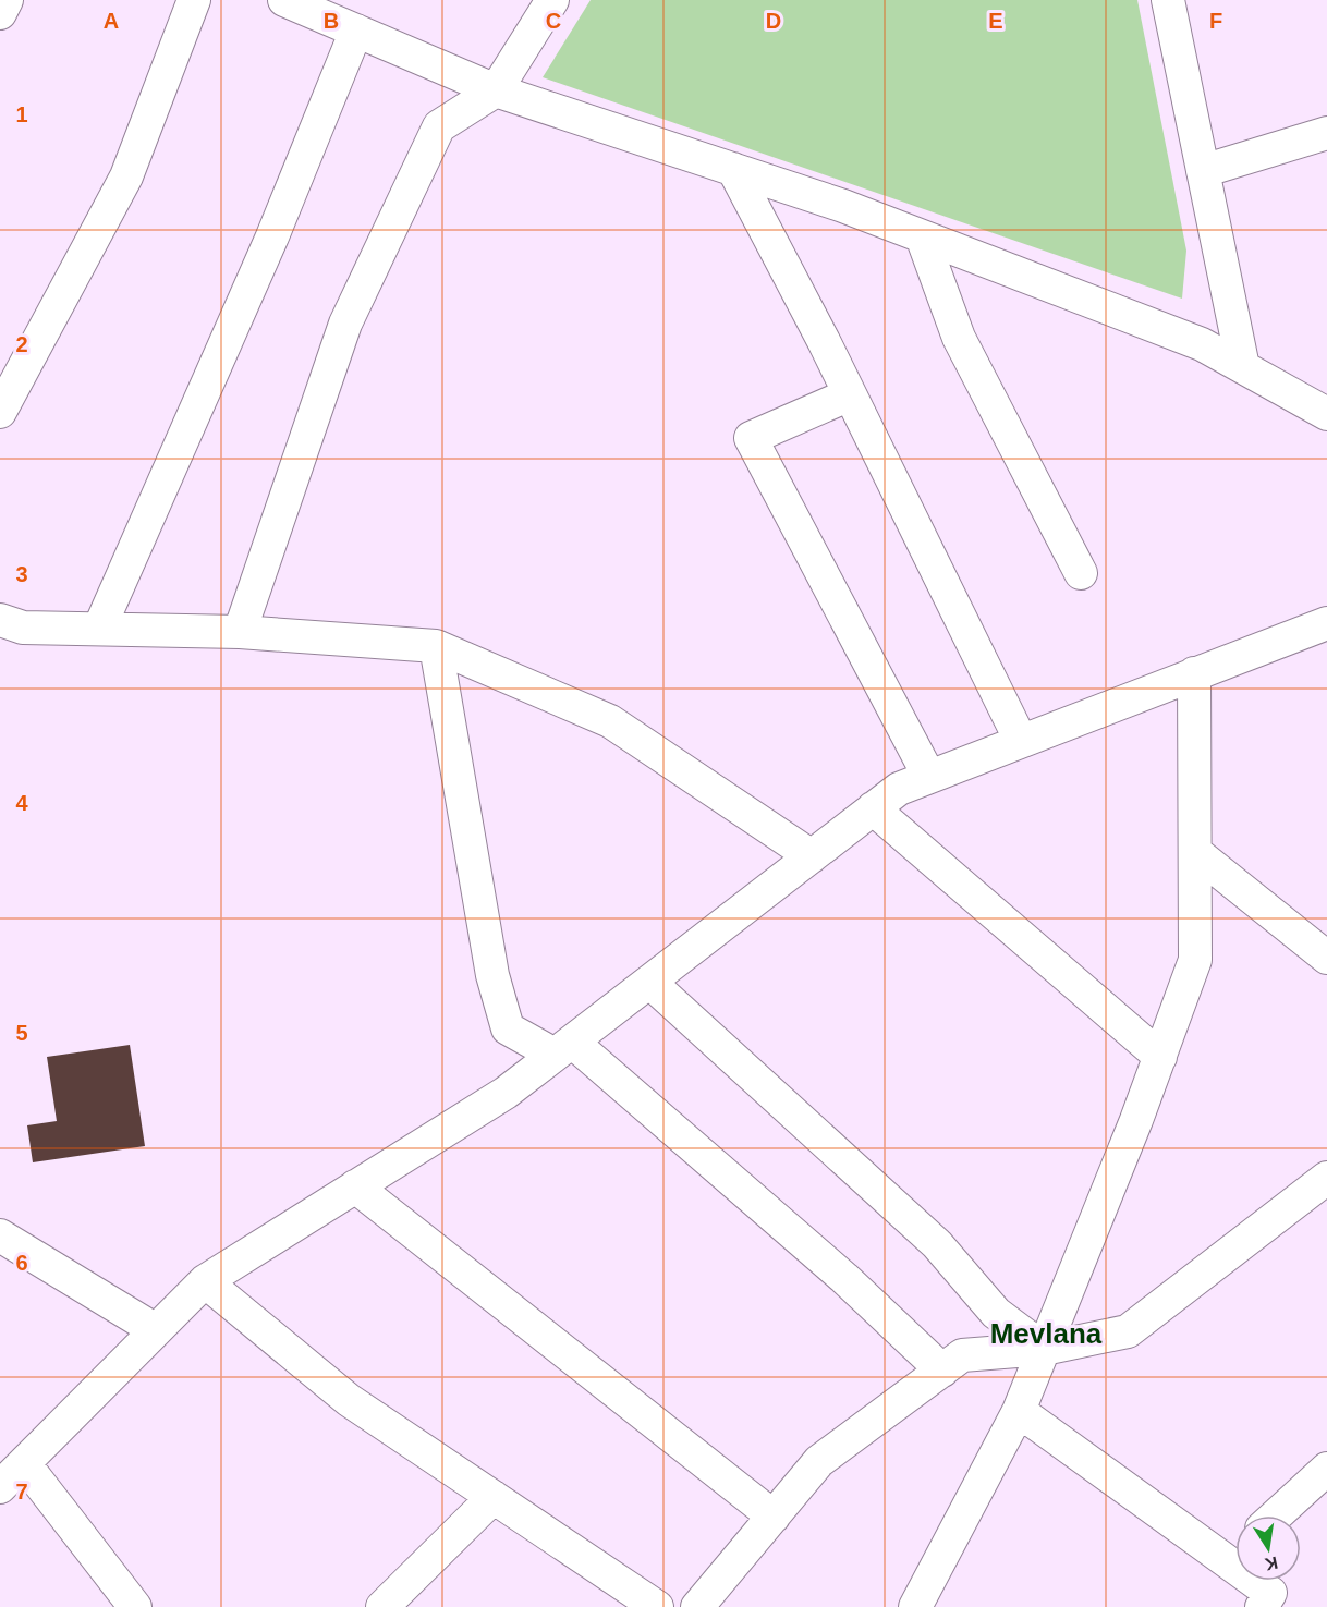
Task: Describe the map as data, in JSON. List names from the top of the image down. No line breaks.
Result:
{"districts":["Mevlana"],"north":"bottom","grid":{"columns":["A","B","C","D","E","F"],"rows":["1","2","3","4","5","6","7"]}}
